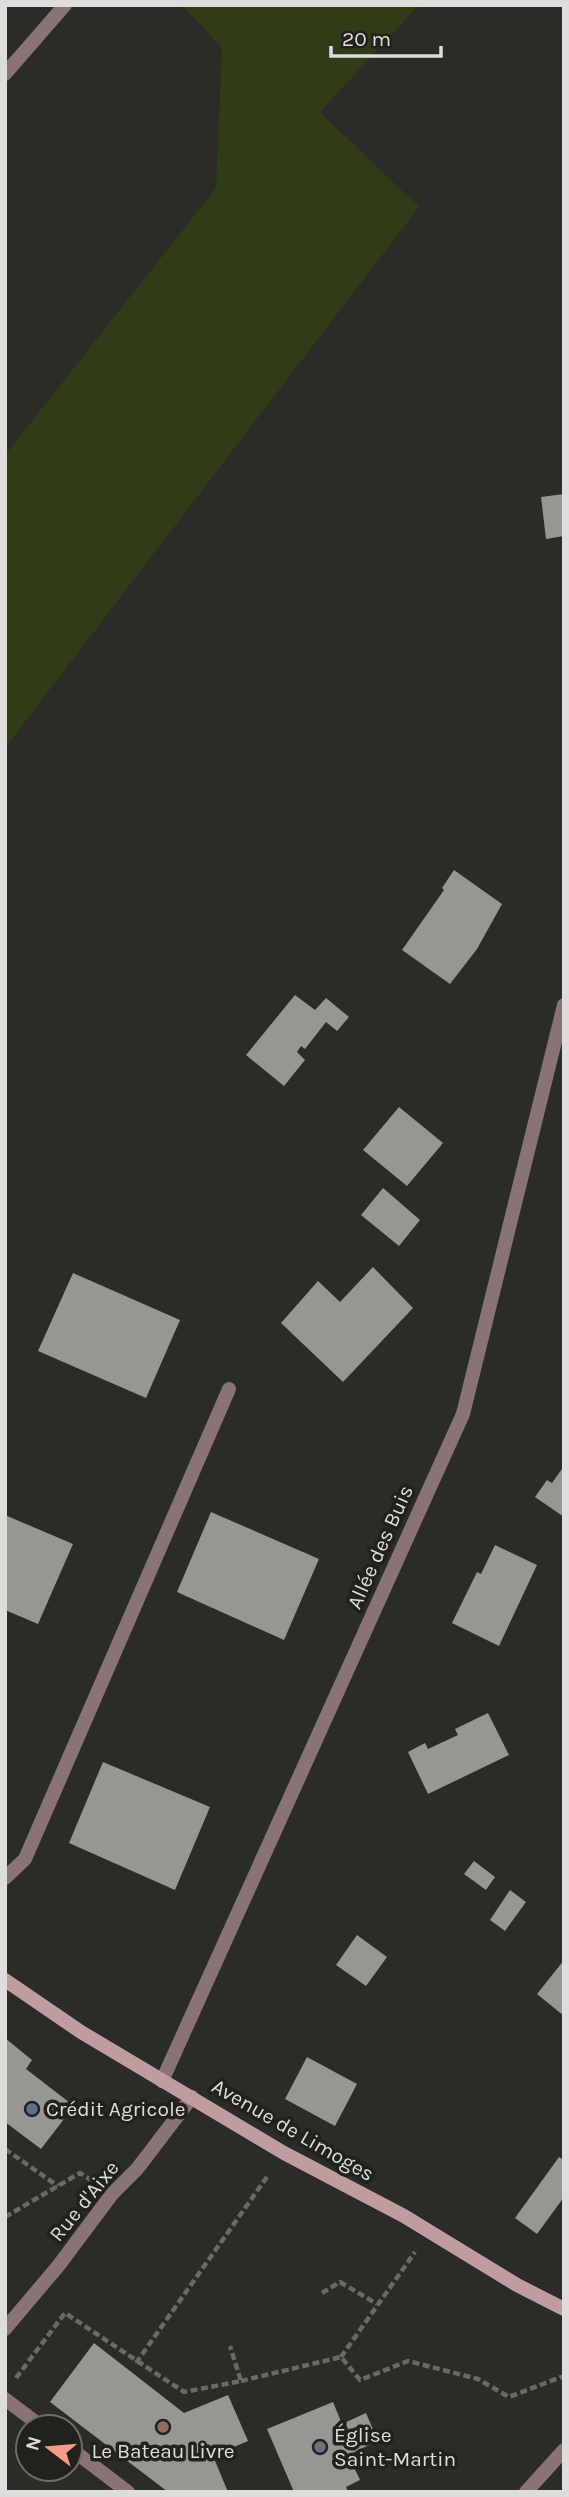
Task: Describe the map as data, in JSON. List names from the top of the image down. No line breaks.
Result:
{"streets":{"main road":["Avenue de Limoges"],"street":["Allée des Buis","Rue d'Aixe"]},"crossings":[["Allée des Buis","Avenue de Limoges"],["Avenue de Limoges","Rue d'Aixe"]],"places":["Crédit Agricole","Le Bateau Livre","Église Saint-Martin"],"scale_bar":"20 m","north":"left"}
